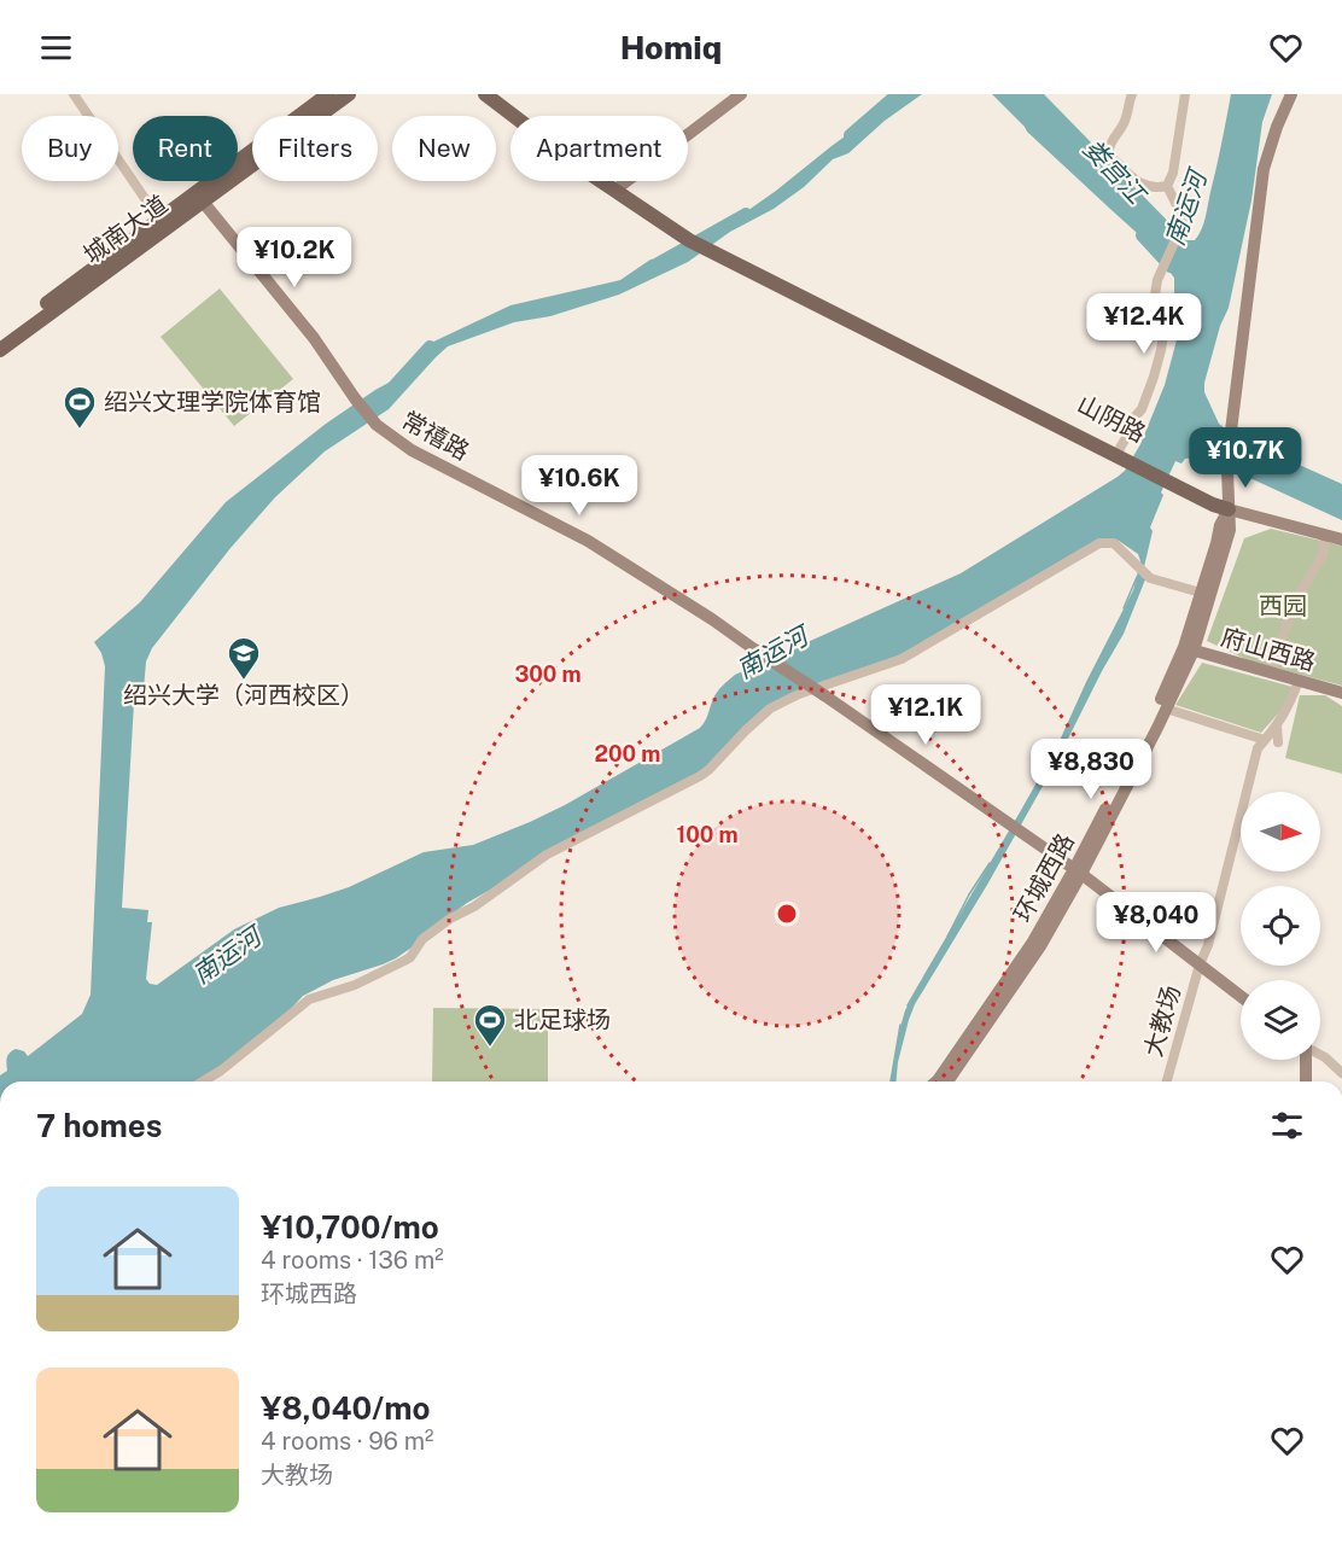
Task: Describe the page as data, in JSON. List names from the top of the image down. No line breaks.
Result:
{"streets":{"main road":["城南大道","山阴路","常禧路","府山西路","环城西路"],"street":["大教场"]},"crossings":[["城南大道","常禧路"],["山阴路","环城西路"],["常禧路","环城西路"],["府山西路","环城西路"],["府山西路","大教场"]],"water":["娄宫江","南运河"],"parks":["西园"],"places":{"sports":["绍兴文理学院体育馆","北足球场"],"school or university":["绍兴大学（河西校区）"]},"north":"right","page":{"header":"Homiq","chip":["Buy","Rent","Filters","New","Apartment"],"price":["¥10.2K","¥12.4K","¥10.7K","¥10.6K","¥12.1K","¥8,830","¥8,040"],"heading":"7 homes","list":[{"name":"¥10,700/mo","note":"4 rooms · 136 m² · 环城西路"},{"name":"¥8,040/mo","note":"4 rooms · 96 m² · 大教场"}]},"rings":["300 m","200 m","100 m"]}
